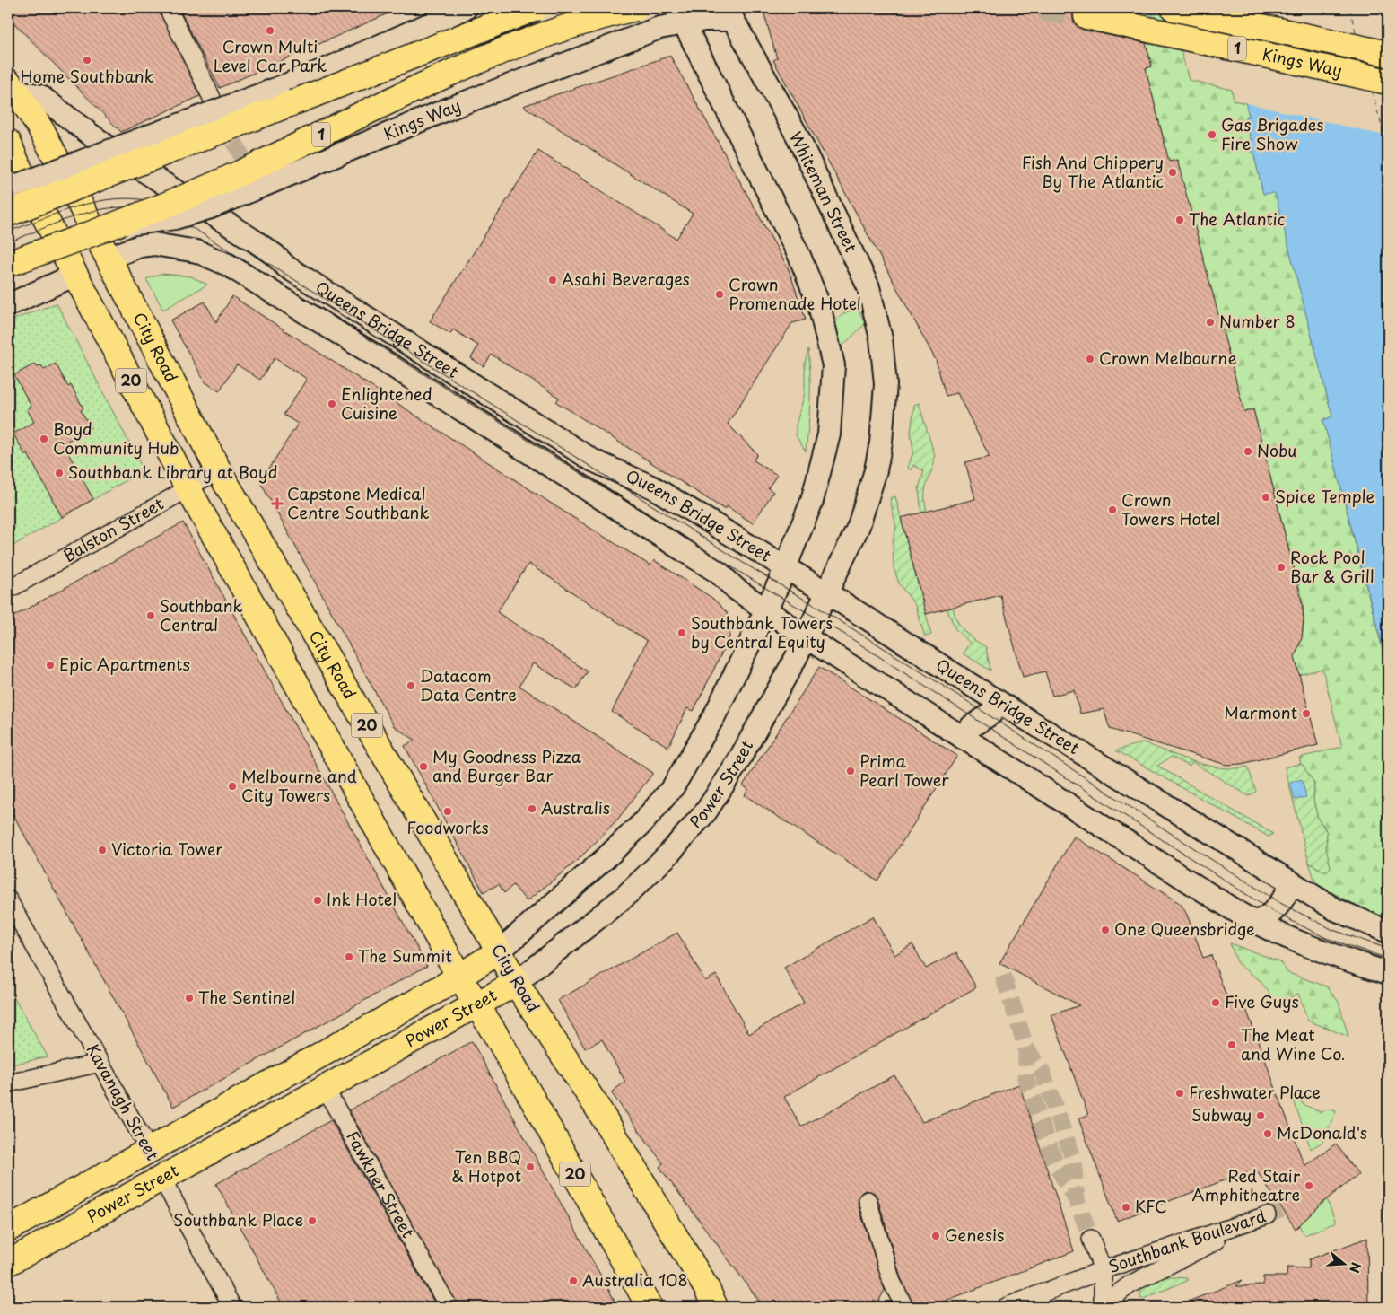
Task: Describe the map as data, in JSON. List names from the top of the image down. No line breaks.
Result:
{"streets":{"main road":["1","Kings Way","Queens Bridge Street","City Road","20","Power Street","Kavanagh Street","Fawkner Street"],"street":["Whiteman Street","Balston Street","Southbank Boulevard"]},"crossings":[["Kings Way","Whiteman Street"],["Whiteman Street","Queens Bridge Street"],["Whiteman Street","Power Street"],["Queens Bridge Street","City Road"],["Queens Bridge Street","20"],["Queens Bridge Street","Power Street"],["City Road","Balston Street"],["City Road","Power Street"],["20","Balston Street"],["20","Power Street"],["Power Street","Kavanagh Street"],["Power Street","Fawkner Street"]],"places":{"other":["Crown Multi Level Car Park","Home Southbank","Gas Brigades Fire Show","Fish And Chippery By The Atlantic","The Atlantic","Asahi Beverages","Crown Promenade Hotel","Number 8","Crown Melbourne","Enlightened Cuisine","Boyd Community Hub","Nobu","Southbank Library at Boyd","Spice Temple","Crown Towers Hotel","Rock Pool Bar & Grill","Southbank Central","Southbank Towers by Central Equity","Epic Apartments","Datacom Data Centre","Marmont","My Goodness Pizza and Burger Bar","Prima Pearl Tower","Melbourne and City Towers","Australis","Foodworks","Victoria Tower","Ink Hotel","One Queensbridge","The Summit","The Sentinel","Five Guys","The Meat and Wine Co.","Freshwater Place","Subway","McDonald's","Ten BBQ & Hotpot","Red Stair Amphitheatre","KFC","Southbank Place","Genesis","Australia 108"],"health":["Capstone Medical Centre Southbank"]},"north":"right"}
